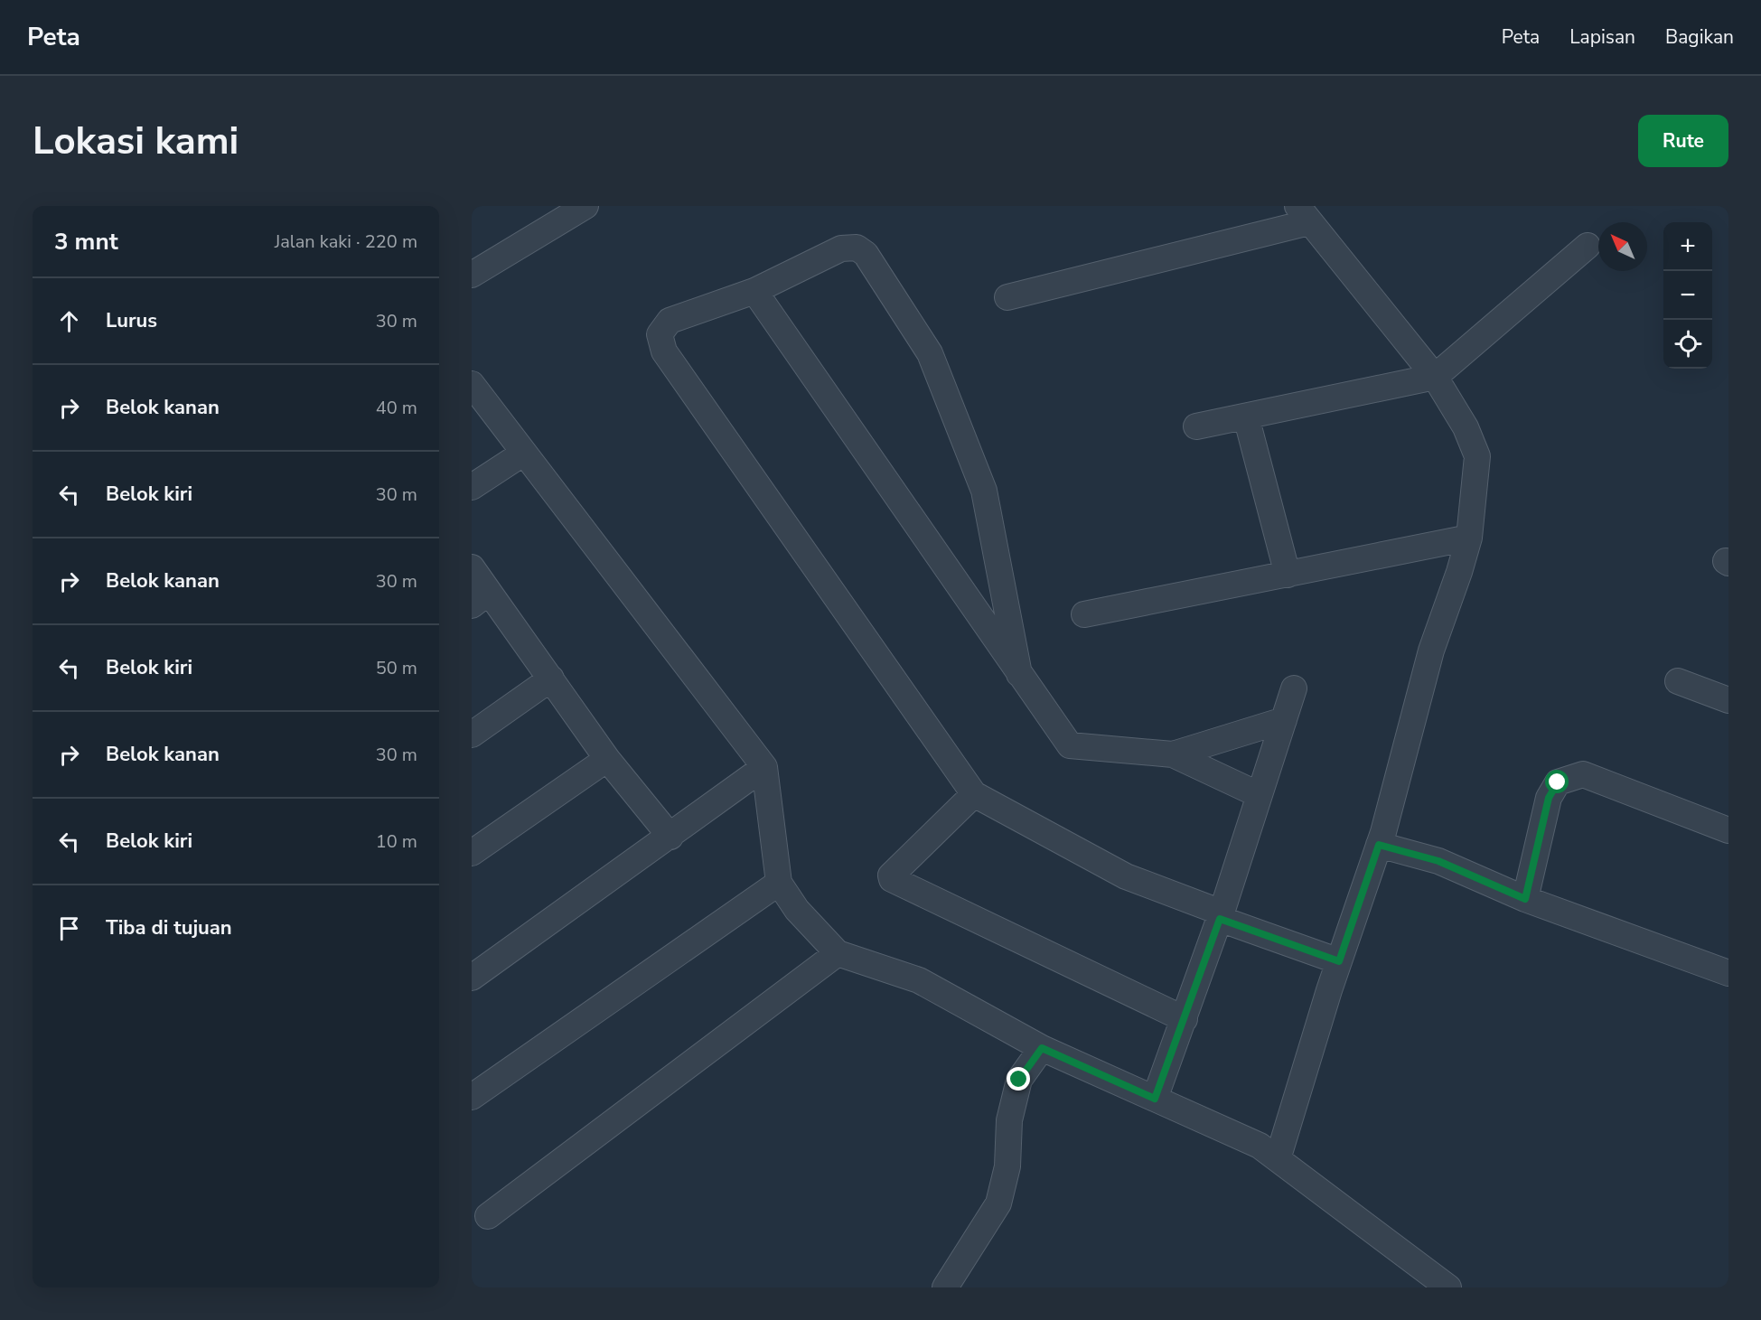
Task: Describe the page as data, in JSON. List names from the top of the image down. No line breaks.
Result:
{"north":"top left","page":{"header":"Peta","nav":["Peta","Lapisan","Bagikan"],"buttons":"Rute","title":"Lokasi kami","heading":["3 mnt","Jalan kaki · 220 m"],"map_buttons":["+","−"],"list":[["Lurus","30 m"],["Belok kanan","40 m"],["Belok kiri","30 m"],["Belok kanan","30 m"],["Belok kiri","50 m"],["Belok kanan","30 m"],["Belok kiri","10 m"],"Tiba di tujuan"]}}
